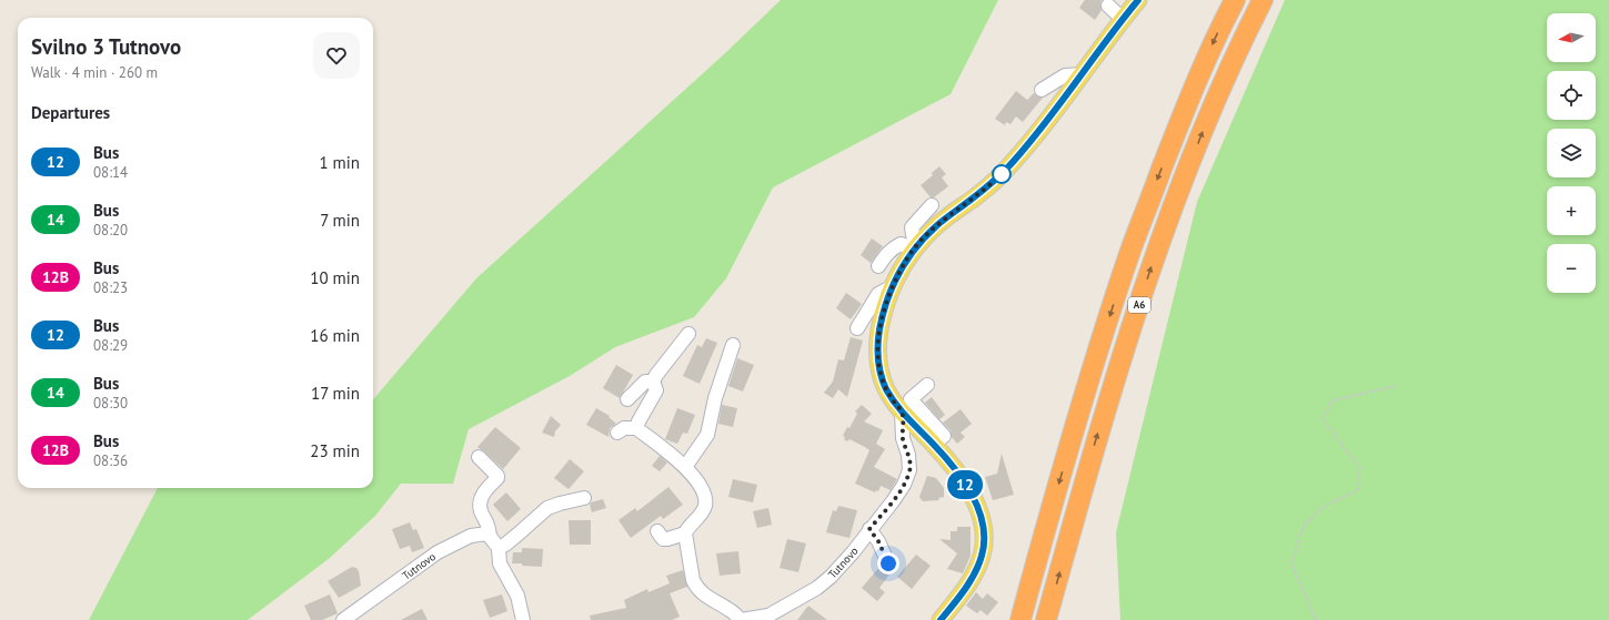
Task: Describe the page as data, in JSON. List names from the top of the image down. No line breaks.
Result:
{"streets":{"highway":["A6"],"street":["Tutnovo"]},"lines":["bus line 12"],"north":"left","page":{"on_map":"12","map_buttons":["+","−"],"heading":[["Svilno 3 Tutnovo","Walk · 4 min · 260 m"],"Departures"],"list":[{"mark":"12","name":"Bus","note":"08:14","value":"1 min"},{"mark":"14","name":"Bus","note":"08:20","value":"7 min"},{"mark":"12B","name":"Bus","note":"08:23","value":"10 min"},{"mark":"12","name":"Bus","note":"08:29","value":"16 min"},{"mark":"14","name":"Bus","note":"08:30","value":"17 min"},{"mark":"12B","name":"Bus","note":"08:36","value":"23 min"}]}}
